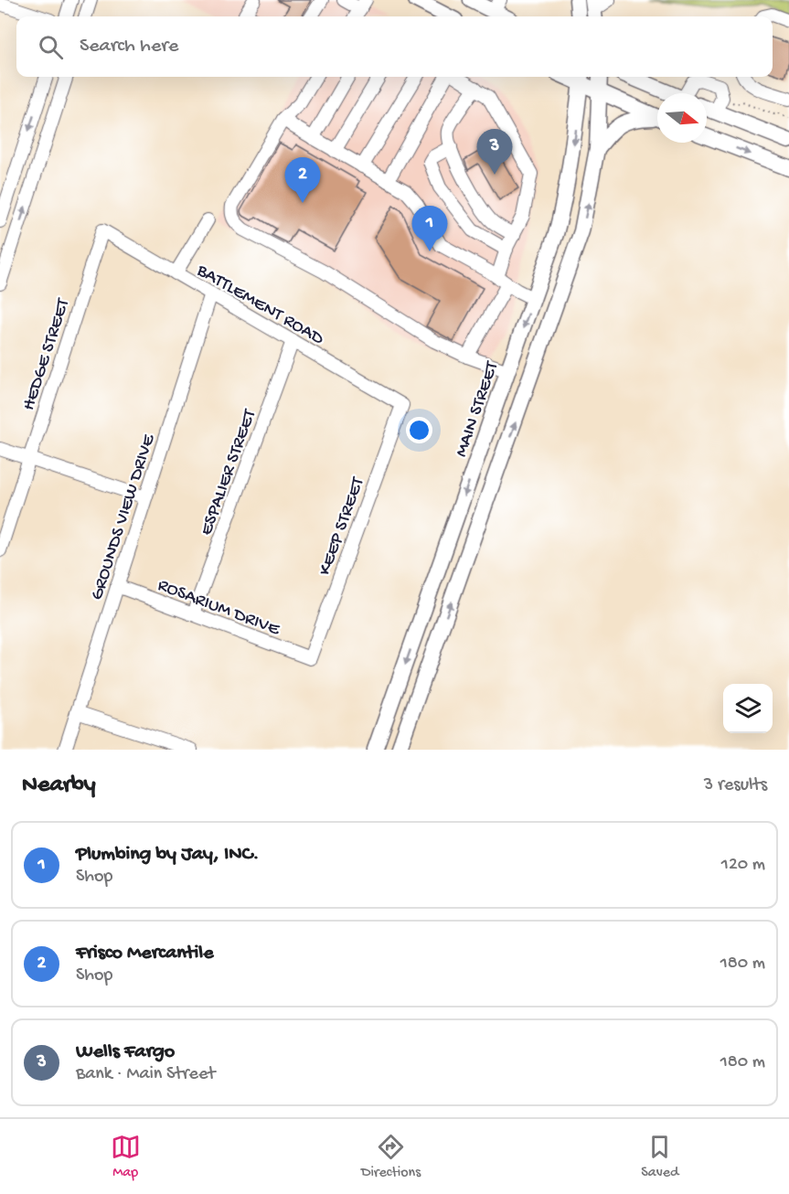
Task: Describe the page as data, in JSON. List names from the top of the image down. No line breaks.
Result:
{"streets":{"main road":["MAIN STREET"],"street":["BATTLEMENT ROAD","HEDGE STREET","ESPALIER STREET","GROUNDS VIEW DRIVE","KEEP STREET","ROSARIUM DRIVE"]},"crossings":[["BATTLEMENT ROAD","HEDGE STREET"],["BATTLEMENT ROAD","ESPALIER STREET"],["BATTLEMENT ROAD","GROUNDS VIEW DRIVE"],["BATTLEMENT ROAD","KEEP STREET"],["ESPALIER STREET","ROSARIUM DRIVE"],["GROUNDS VIEW DRIVE","ROSARIUM DRIVE"],["KEEP STREET","ROSARIUM DRIVE"]],"north":"right","page":{"search":"Search here","pins":["3","2","1"],"heading":["Nearby","3 results"],"list":[{"mark":"1","name":"Plumbing by Jay, INC.","note":"Shop","value":"120 m"},{"mark":"2","name":"Frisco Mercantile","note":"Shop","value":"180 m"},{"mark":"3","name":"Wells Fargo","note":"Bank · Main Street","value":"180 m"}],"nav":["Map","Directions","Saved"]}}
